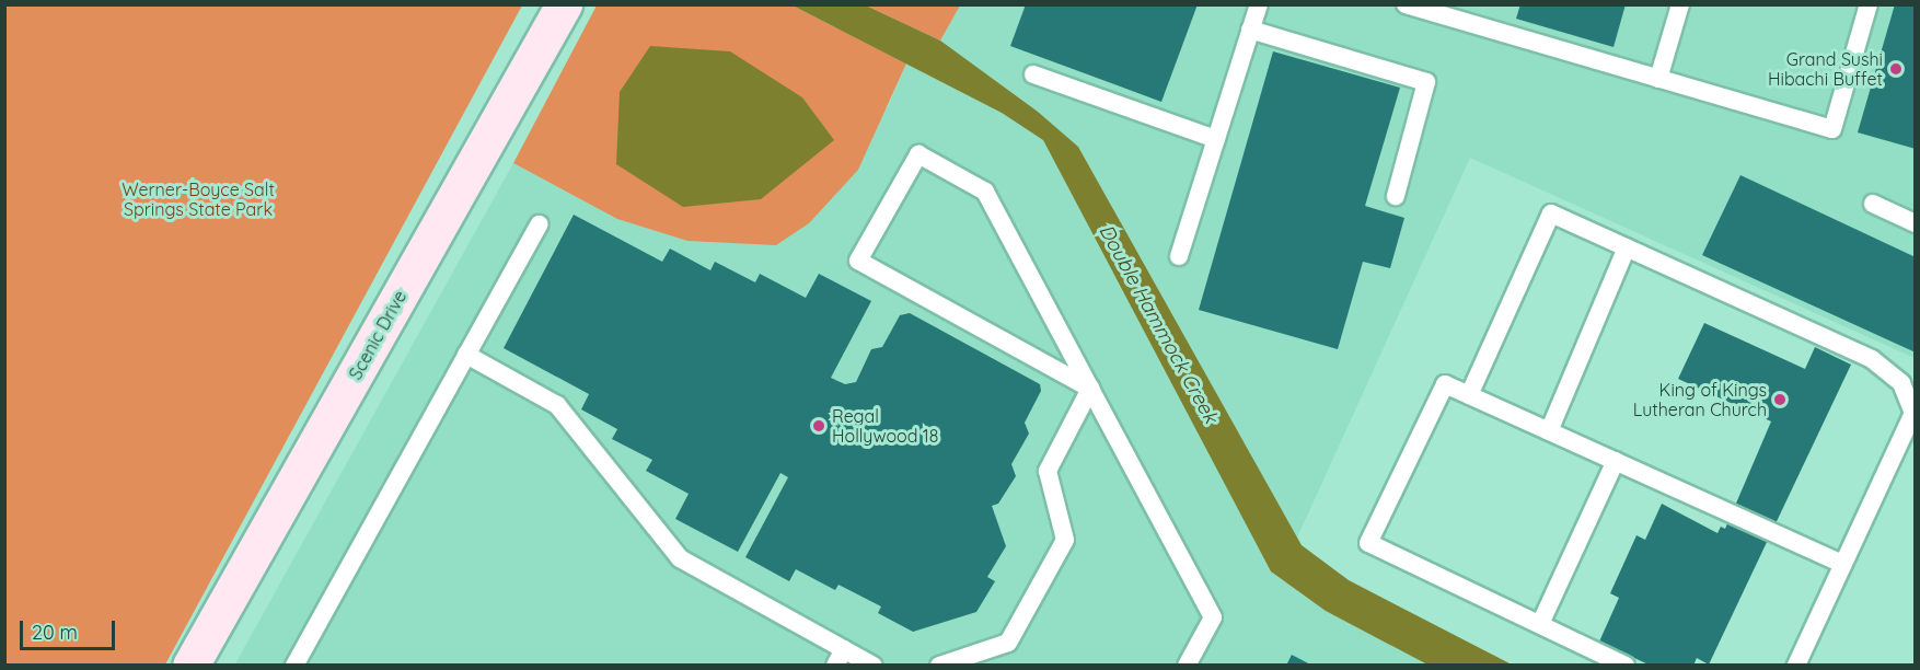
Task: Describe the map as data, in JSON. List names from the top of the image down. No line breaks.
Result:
{"streets":{"street":["Scenic Drive"]},"water":["Double Hammock Creek"],"parks":["Werner-Boyce Salt Springs State Park"],"places":["Grand Sushi Hibachi Buffet","King of Kings Lutheran Church","Regal Hollywood 18"],"scale_bar":"20 m"}
